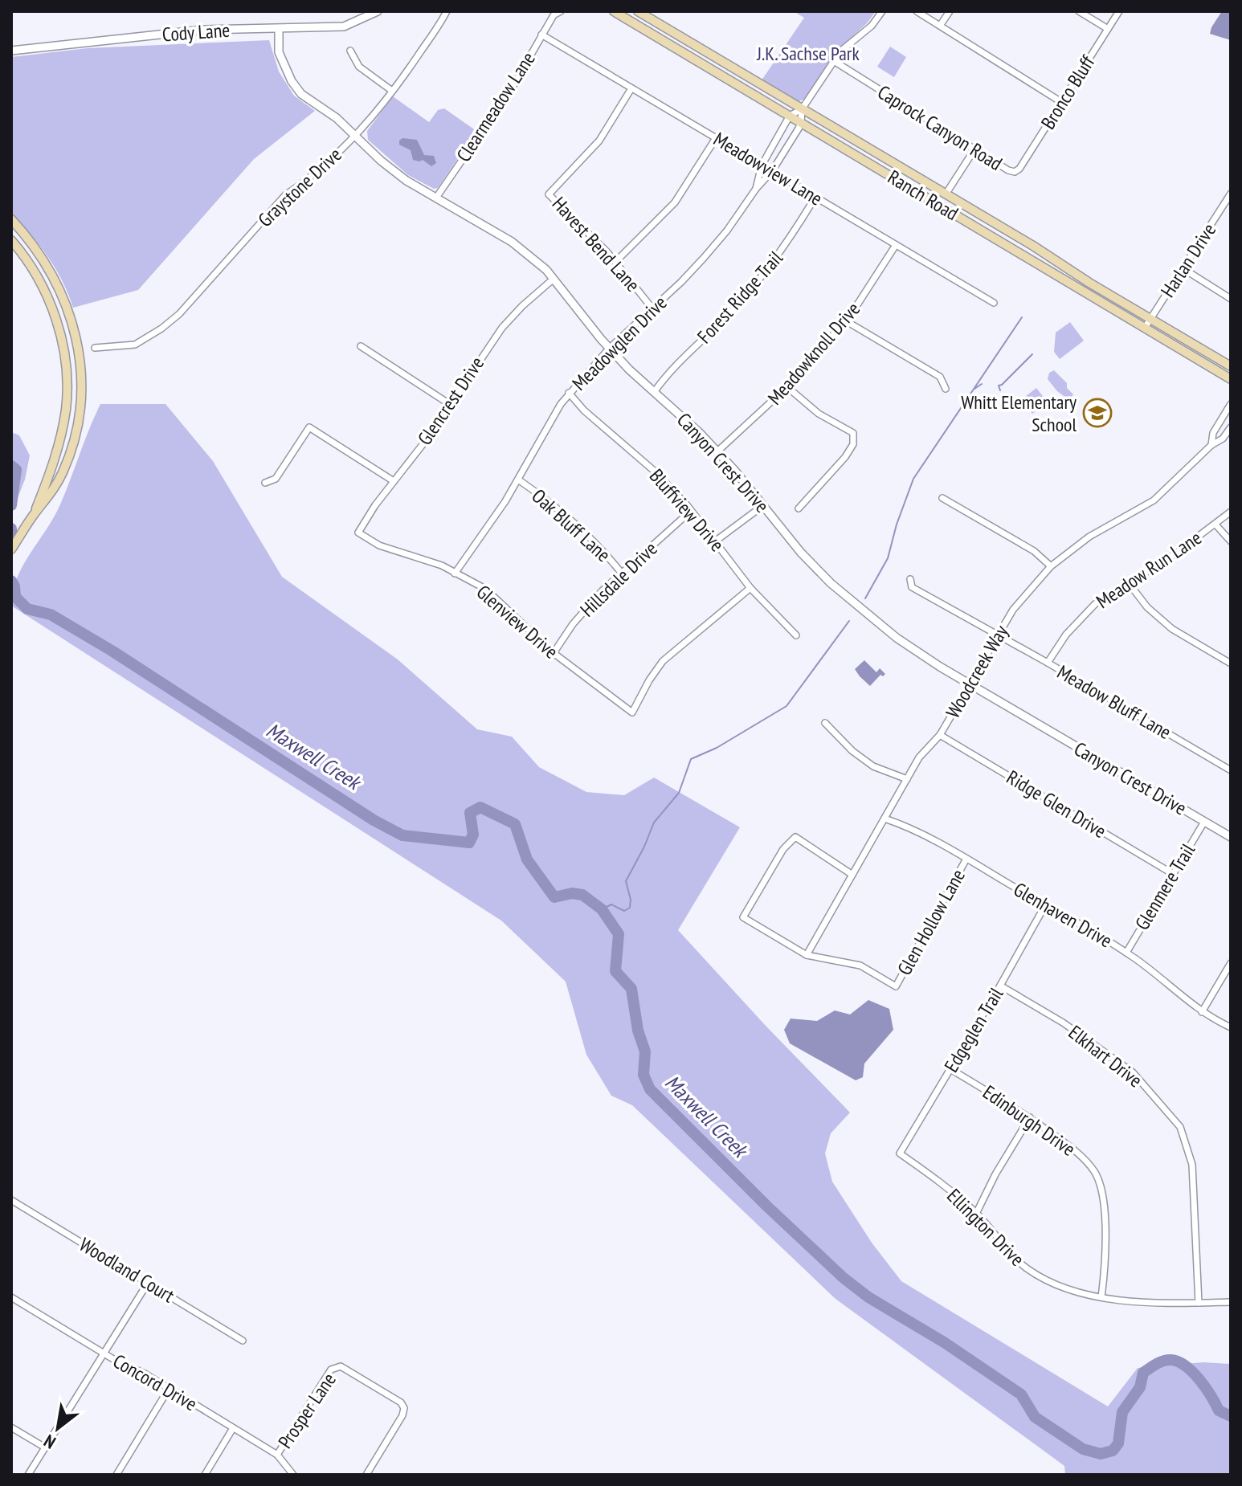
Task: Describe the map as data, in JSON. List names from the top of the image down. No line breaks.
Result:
{"streets":{"main road":["Ranch Road"],"street":["Cody Lane","Bronco Bluff","Clearmeadow Lane","Caprock Canyon Road","Meadowview Lane","Graystone Drive","Havest Bend Lane","Harlan Drive","Forest Ridge Trail","Meadowglen Drive","Meadowknoll Drive","Glencrest Drive","Canyon Crest Drive","Bluffview Drive","Oak Bluff Lane","Meadow Run Lane","Hillsdale Drive","Glenview Drive","Woodcreek Way","Meadow Bluff Lane","Ridge Glen Drive","Glenmere Trail","Glenhaven Drive","Glen Hollow Lane","Edgeglen Trail","Elkhart Drive","Edinburgh Drive","Ellington Drive","Woodland Court","Concord Drive","Prosper Lane"]},"crossings":[["Cody Lane","Canyon Crest Drive"],["Bronco Bluff","Caprock Canyon Road"],["Clearmeadow Lane","Meadowview Lane"],["Clearmeadow Lane","Canyon Crest Drive"],["Meadowview Lane","Havest Bend Lane"],["Meadowview Lane","Forest Ridge Trail"],["Meadowview Lane","Meadowglen Drive"],["Meadowview Lane","Meadowknoll Drive"],["Graystone Drive","Canyon Crest Drive"],["Ranch Road","Harlan Drive"],["Ranch Road","Meadowglen Drive"],["Havest Bend Lane","Meadowglen Drive"],["Forest Ridge Trail","Canyon Crest Drive"],["Meadowglen Drive","Canyon Crest Drive"],["Meadowglen Drive","Bluffview Drive"],["Meadowglen Drive","Oak Bluff Lane"],["Meadowglen Drive","Glenview Drive"],["Meadowknoll Drive","Canyon Crest Drive"],["Glencrest Drive","Canyon Crest Drive"],["Glencrest Drive","Glenview Drive"],["Canyon Crest Drive","Woodcreek Way"],["Canyon Crest Drive","Glenmere Trail"],["Bluffview Drive","Hillsdale Drive"],["Bluffview Drive","Glenview Drive"],["Oak Bluff Lane","Hillsdale Drive"],["Meadow Run Lane","Meadow Bluff Lane"],["Hillsdale Drive","Glenview Drive"],["Woodcreek Way","Meadow Bluff Lane"],["Woodcreek Way","Ridge Glen Drive"],["Woodcreek Way","Glenhaven Drive"],["Woodcreek Way","Glen Hollow Lane"],["Ridge Glen Drive","Glenmere Trail"],["Glenmere Trail","Glenhaven Drive"],["Glenhaven Drive","Glen Hollow Lane"],["Glenhaven Drive","Edgeglen Trail"],["Edgeglen Trail","Elkhart Drive"],["Edgeglen Trail","Edinburgh Drive"],["Edgeglen Trail","Ellington Drive"],["Elkhart Drive","Ellington Drive"],["Edinburgh Drive","Ellington Drive"],["Concord Drive","Prosper Lane"]],"water":["Maxwell Creek"],"parks":["J.K. Sachse Park"],"places":{"school or university":["Whitt Elementary School"]},"north":"bottom left"}
